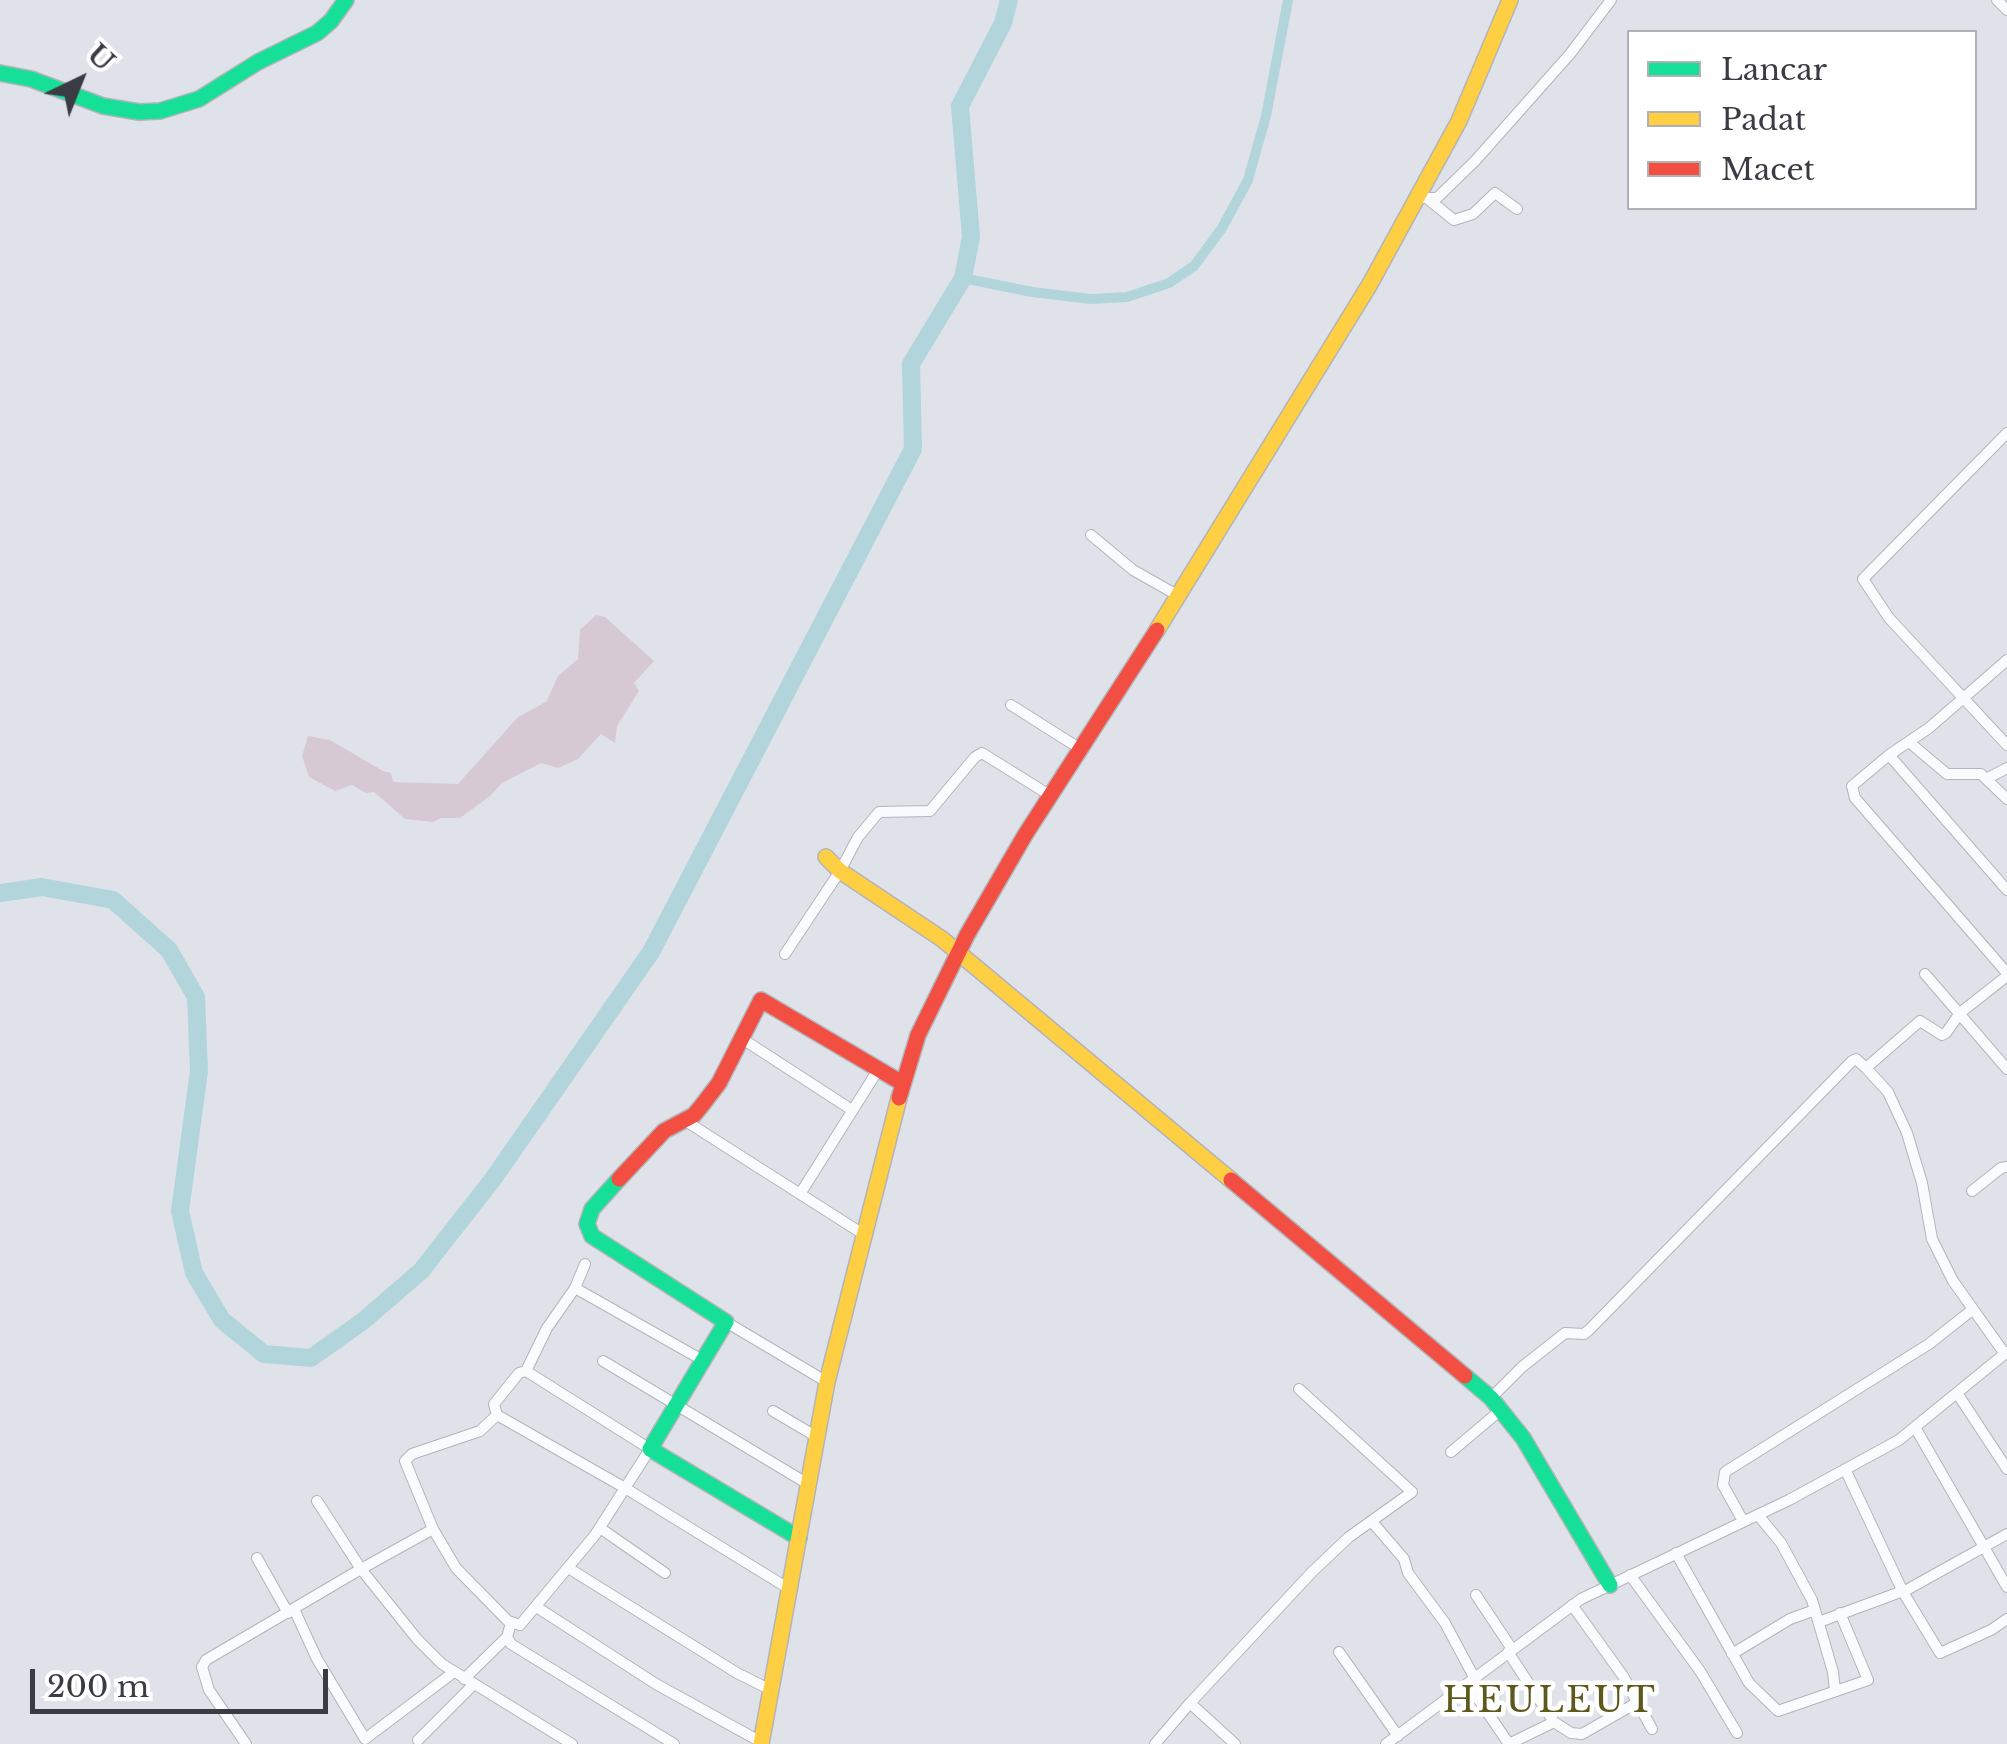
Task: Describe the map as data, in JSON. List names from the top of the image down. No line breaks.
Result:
{"districts":["HEULEUT"],"legend":["Lancar","Padat","Macet"],"scale_bar":"200 m","north":"top right"}
